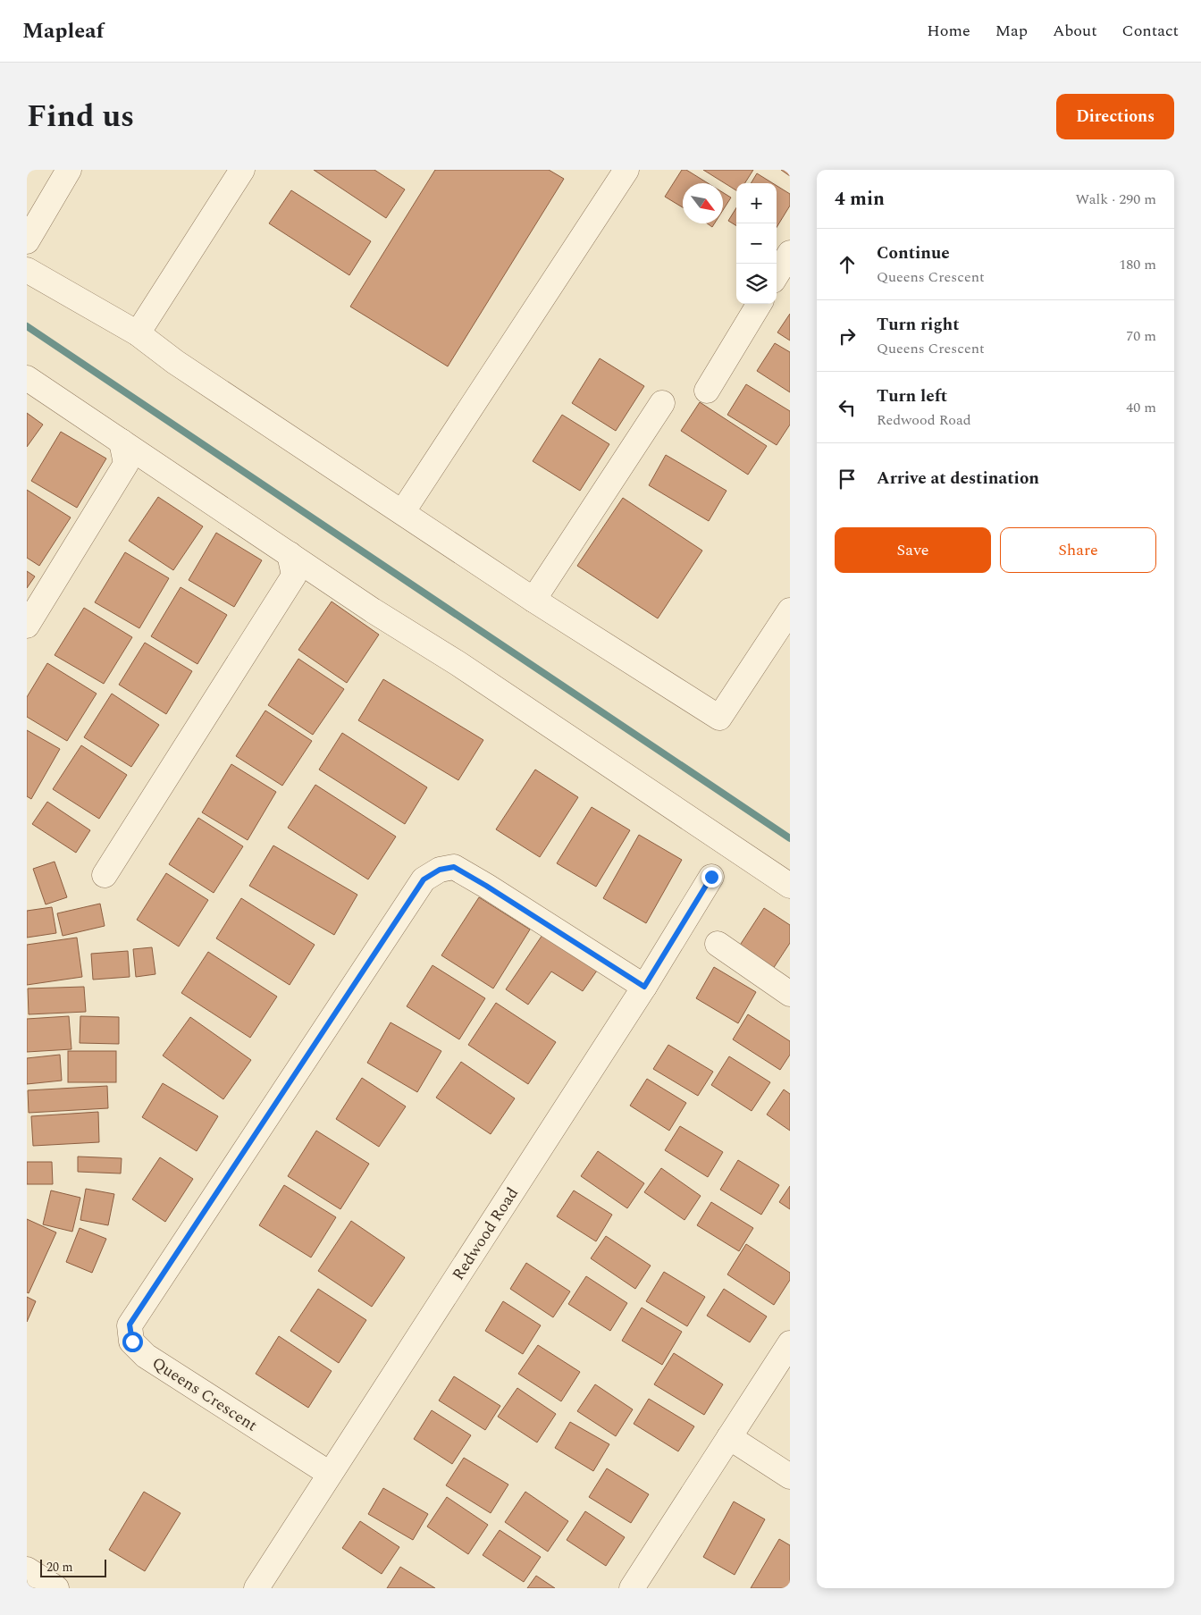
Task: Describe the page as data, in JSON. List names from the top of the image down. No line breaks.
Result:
{"streets":{"street":["Redwood Road","Queens Crescent"]},"crossings":[["Redwood Road","Queens Crescent"]],"scale_bar":"20 m","north":"bottom right","page":{"header":"Mapleaf","nav":["Home","Map","About","Contact"],"title":"Find us","buttons":["Directions",["Save","Share"]],"heading":["4 min","Walk · 290 m"],"map_buttons":["+","−"],"list":[["Continue","Queens Crescent","180 m"],["Turn right","Queens Crescent","70 m"],["Turn left","Redwood Road","40 m"],"Arrive at destination"],"scale":"20 m"}}
